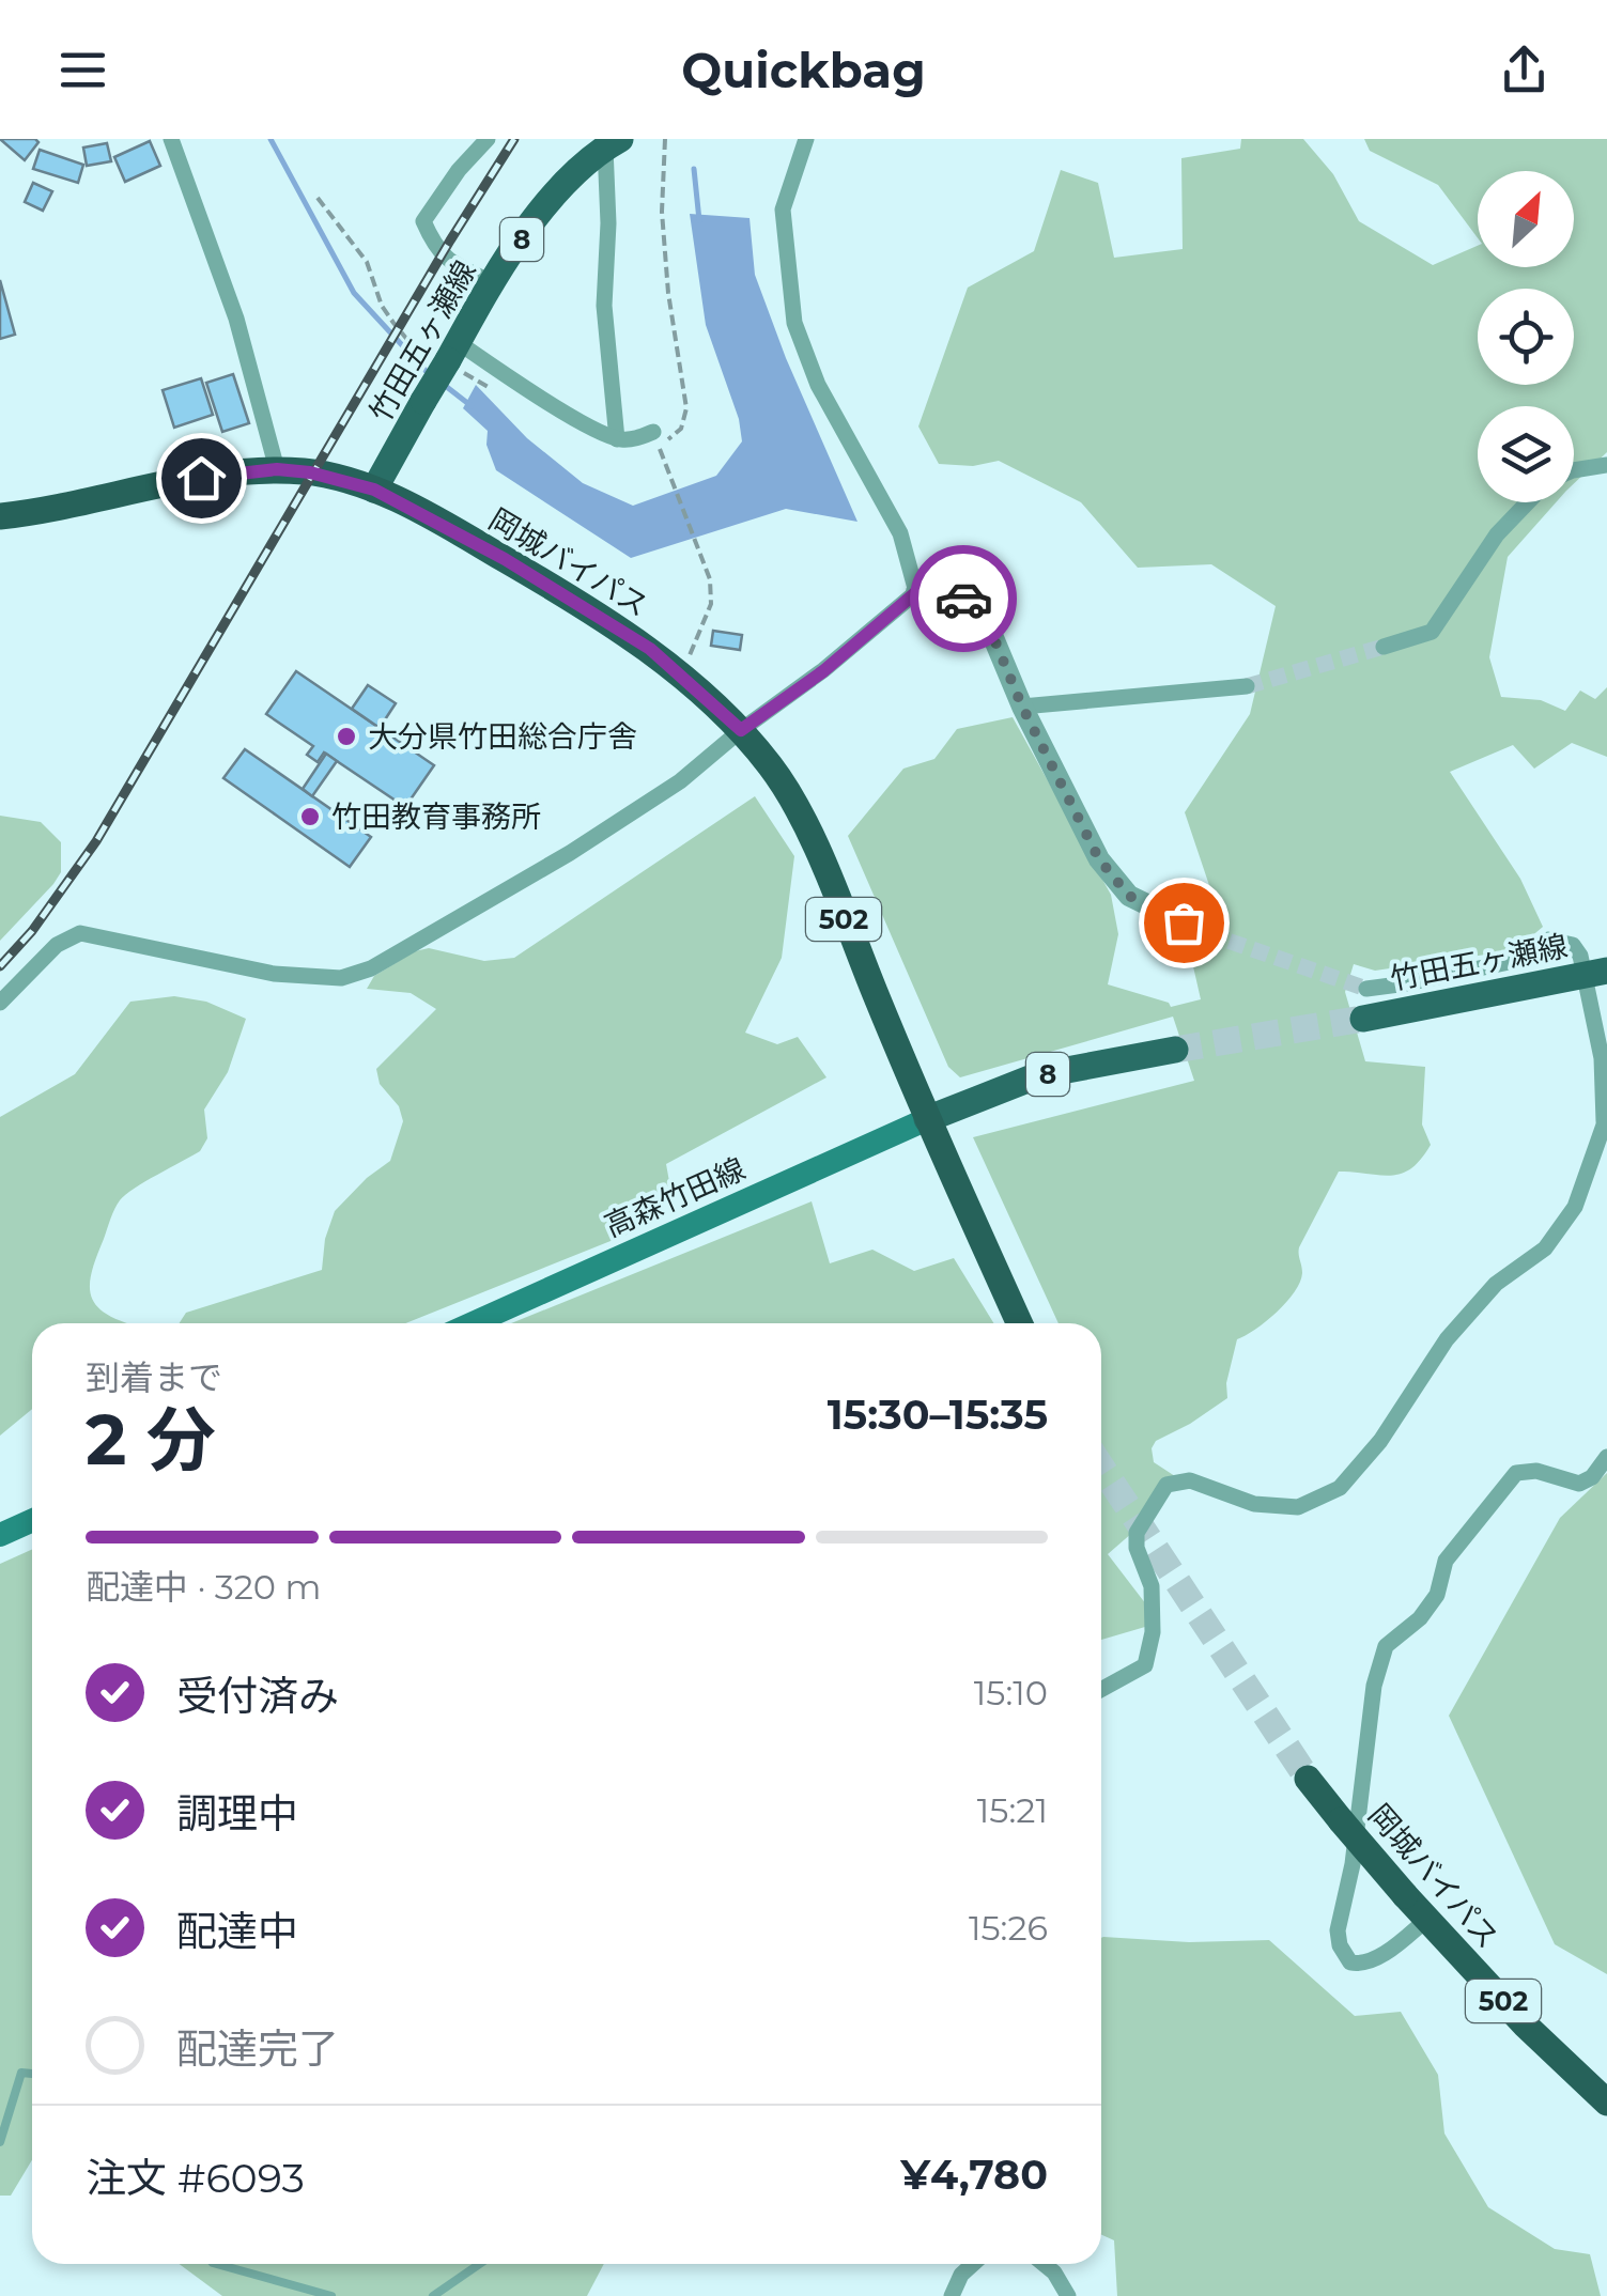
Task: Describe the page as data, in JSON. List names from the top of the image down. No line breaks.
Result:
{"streets":{"highway":["岡城バイパス","502"],"main road":["8","竹田五ヶ瀬線","高森竹田線"]},"crossings":[["8","岡城バイパス"],["8","高森竹田線"],["竹田五ヶ瀬線","岡城バイパス"],["岡城バイパス","高森竹田線"]],"places":["大分県竹田総合庁舎","竹田教育事務所"],"north":"top right","page":{"header":"Quickbag","heading":["2 分","到着まで","15:30–15:35"],"panel":["注文 #6093","¥4,780"],"bar":"配達中 · 320 m","list":[["受付済み","15:10"],["調理中","15:21"],["配達中","15:26"],"配達完了"]}}
